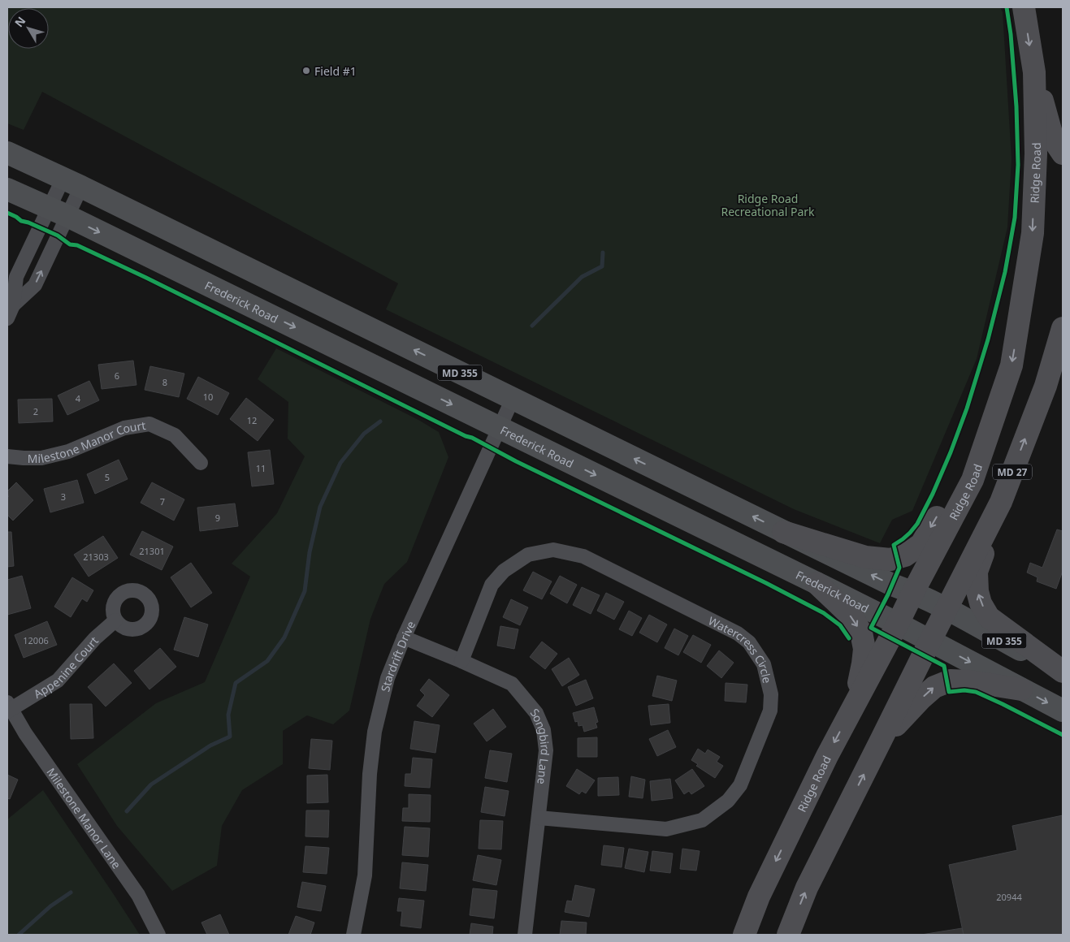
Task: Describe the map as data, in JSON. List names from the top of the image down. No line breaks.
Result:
{"streets":{"highway":["Ridge Road","MD 27"],"main road":["Frederick Road","MD 355"],"street":["Milestone Manor Court","Watercress Circle","Stardrift Drive","Appenine Court","Songbird Lane","Milestone Manor Lane"]},"crossings":[["Ridge Road","Frederick Road"],["Ridge Road","MD 355"],["Frederick Road","MD 27"],["Frederick Road","Stardrift Drive"],["MD 355","MD 27"],["MD 355","Stardrift Drive"],["Watercress Circle","Songbird Lane"],["Stardrift Drive","Songbird Lane"],["Appenine Court","Milestone Manor Lane"]],"parks":["Ridge Road Recreational Park"],"places":["Field #1"],"house_numbers":["6","8","10","4","2","12","11","5","3","7","9","21301","21303","12006","20944"],"north":"top left"}
